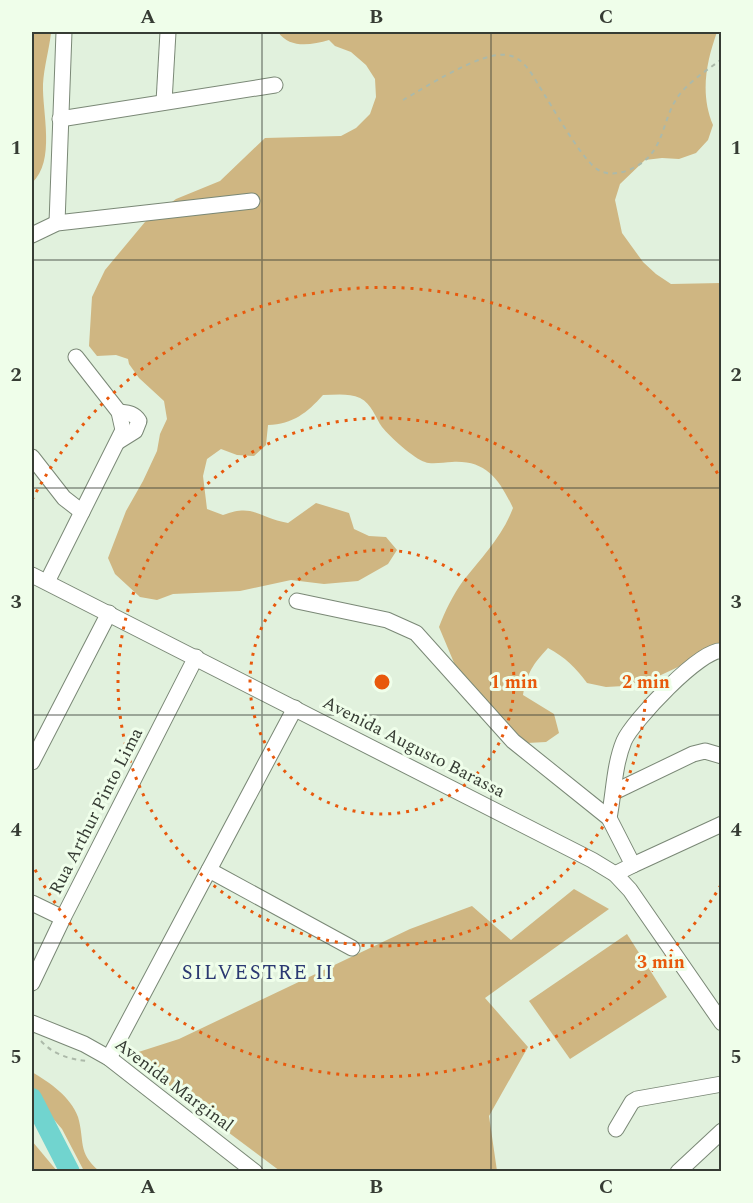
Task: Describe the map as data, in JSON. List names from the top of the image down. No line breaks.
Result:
{"streets":{"street":["Avenida Augusto Barassa","Rua Arthur Pinto Lima","Avenida Marginal"]},"crossings":[["Avenida Augusto Barassa","Rua Arthur Pinto Lima"]],"districts":["SILVESTRE II"],"grid":{"columns":["A","B","C"],"rows":["1","2","3","4","5"]},"rings":["1 min","2 min","3 min"]}
